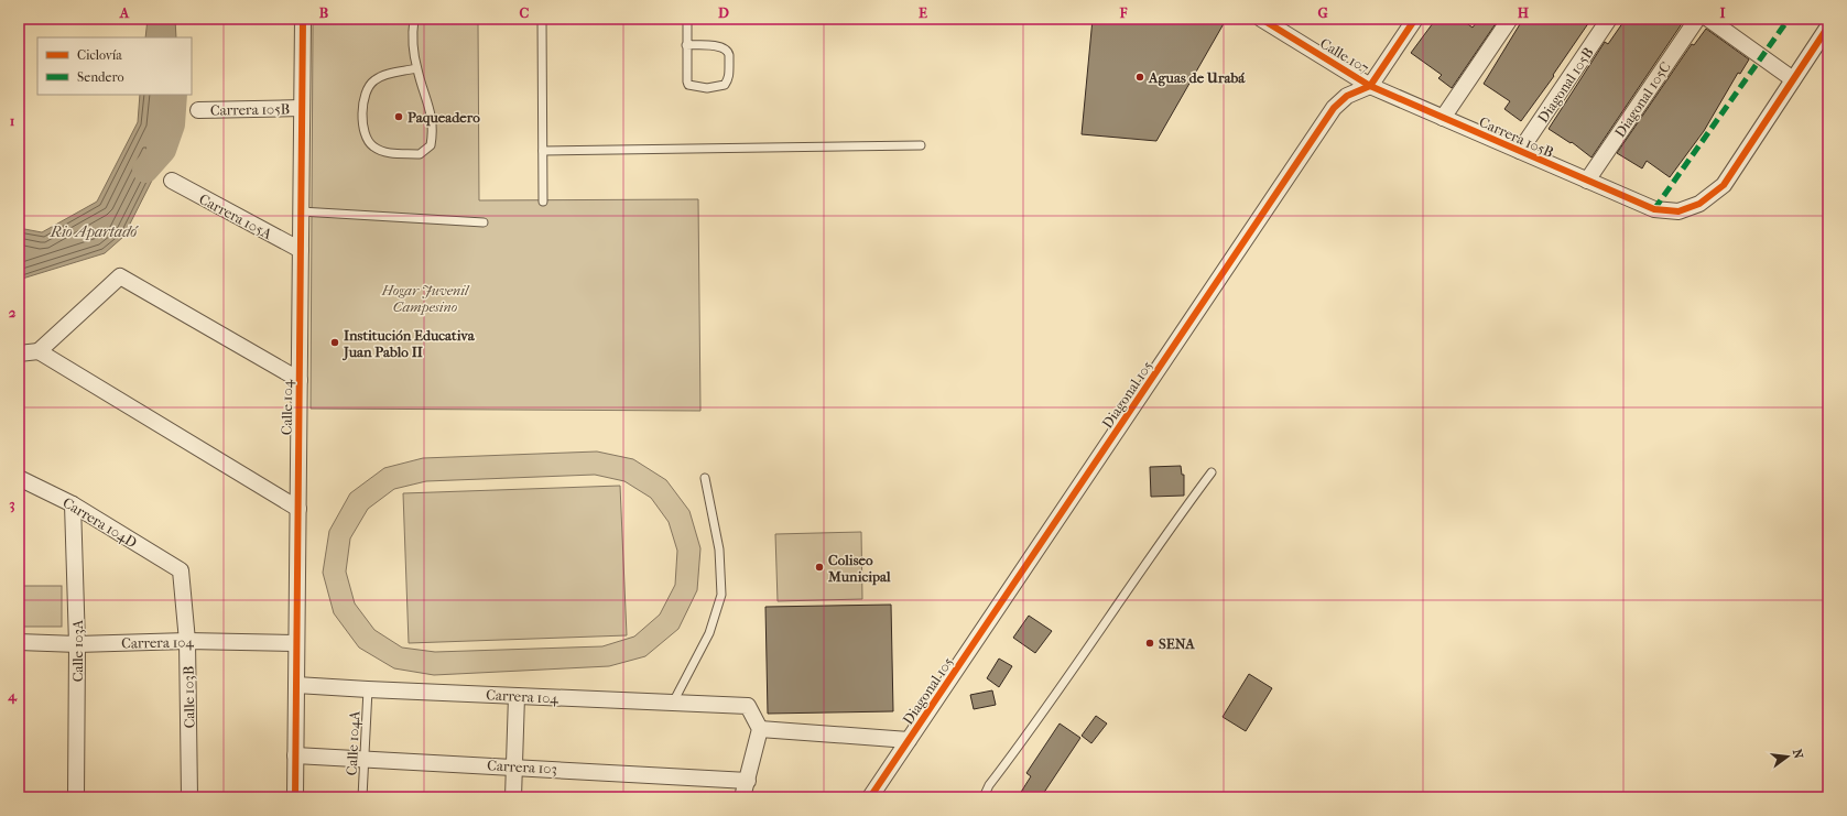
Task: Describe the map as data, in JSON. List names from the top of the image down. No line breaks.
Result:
{"streets":{"street":["Calle 107","Diagonal 105B","Diagonal 105C","Carrera 105B","Carrera 105A","Diagonal 105","Calle 104","Carrera 104D","Carrera 104","Calle 103A","Calle 103B","Carrera 103"],"lane":["Calle 104A"]},"crossings":[["Calle 107","Carrera 105B"],["Calle 107","Diagonal 105"],["Diagonal 105B","Carrera 105B"],["Diagonal 105C","Carrera 105B"],["Carrera 105B","Diagonal 105"],["Carrera 105B","Calle 104"],["Carrera 105A","Calle 104"],["Calle 104","Carrera 104"],["Calle 104","Carrera 103"],["Carrera 104D","Calle 103A"],["Carrera 104D","Calle 103B"],["Carrera 104","Calle 103A"],["Carrera 104","Calle 103B"],["Carrera 104","Calle 104A"],["Calle 104A","Carrera 103"]],"water":["Rio Apartadó"],"parks":["Hogar Juvenil Campesino"],"places":["Aguas de Urabá","Paqueadero","Institución Educativa Juan Pablo II","Coliseo Municipal","SENA"],"legend":["Ciclovía","Sendero"],"north":"right","grid":{"columns":["A","B","C","D","E","F","G","H","I"],"rows":["1","2","3","4"]}}
